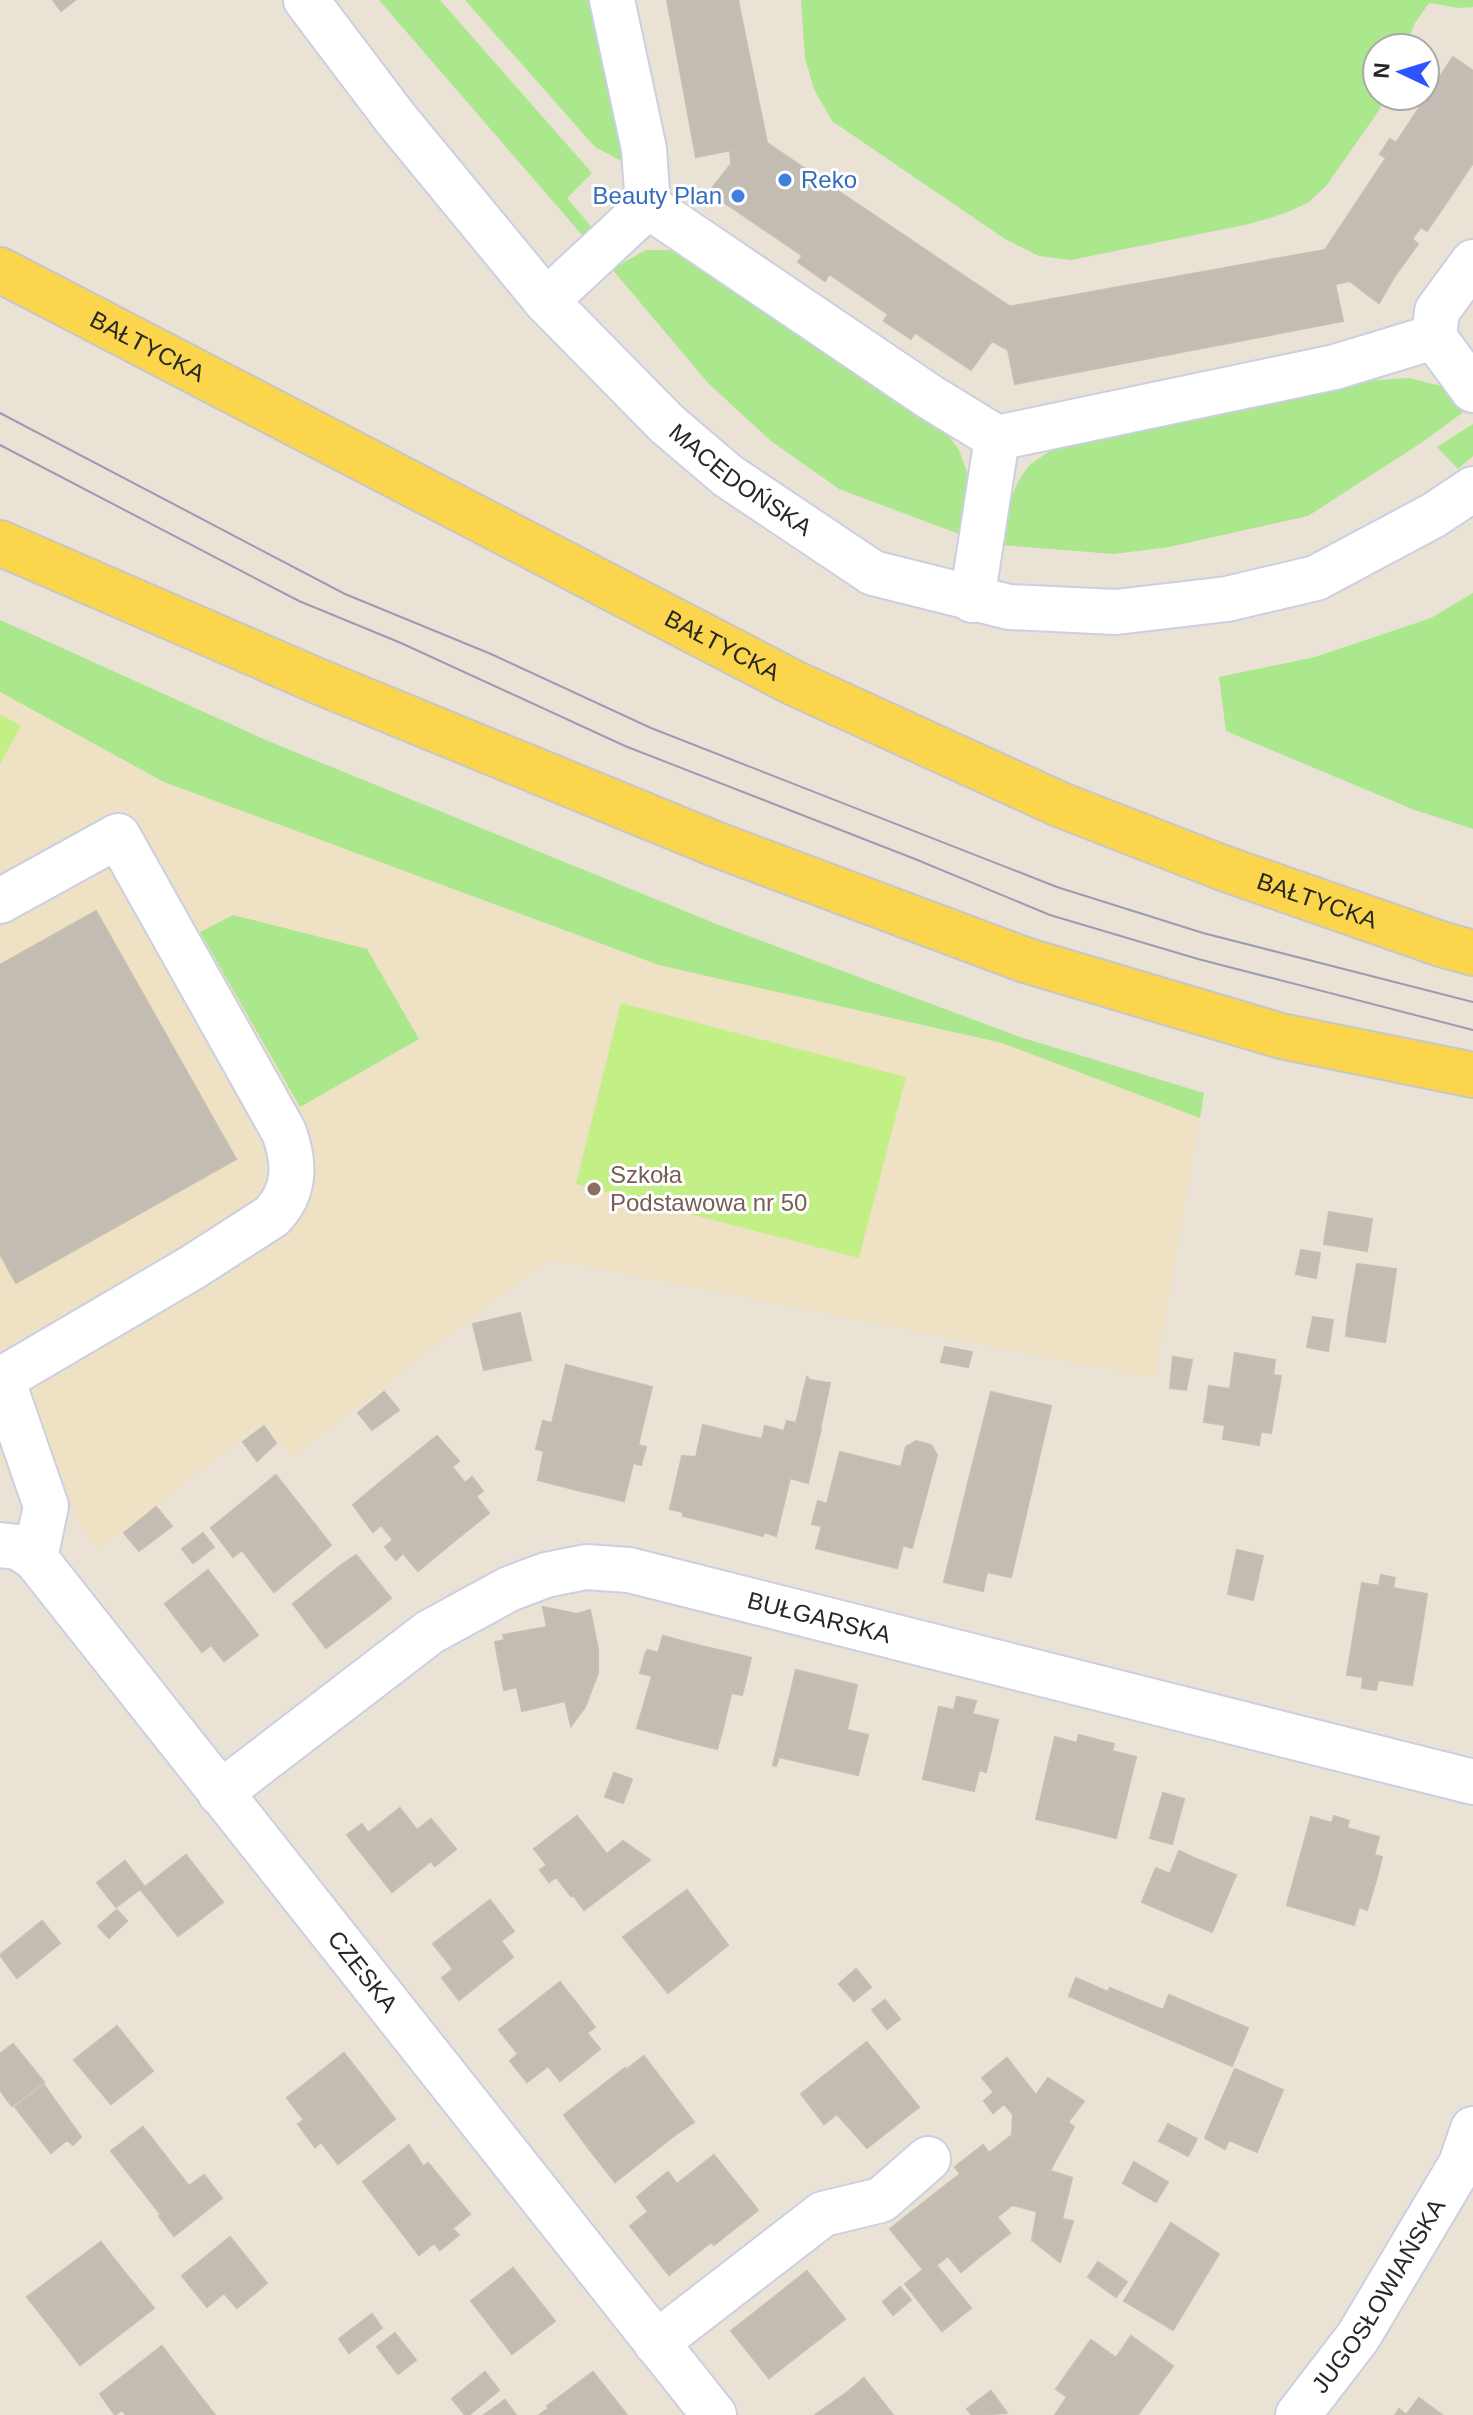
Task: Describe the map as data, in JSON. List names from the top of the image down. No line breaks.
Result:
{"streets":{"main road":["BAŁTYCKA"],"street":["MACEDOŃSKA","BUŁGARSKA","CZESKA","JUGOSŁOWIAŃSKA"]},"crossings":[["BUŁGARSKA","CZESKA"]],"places":["Reko","Beauty Plan","Szkoła Podstawowa nr 50"],"north":"left"}
